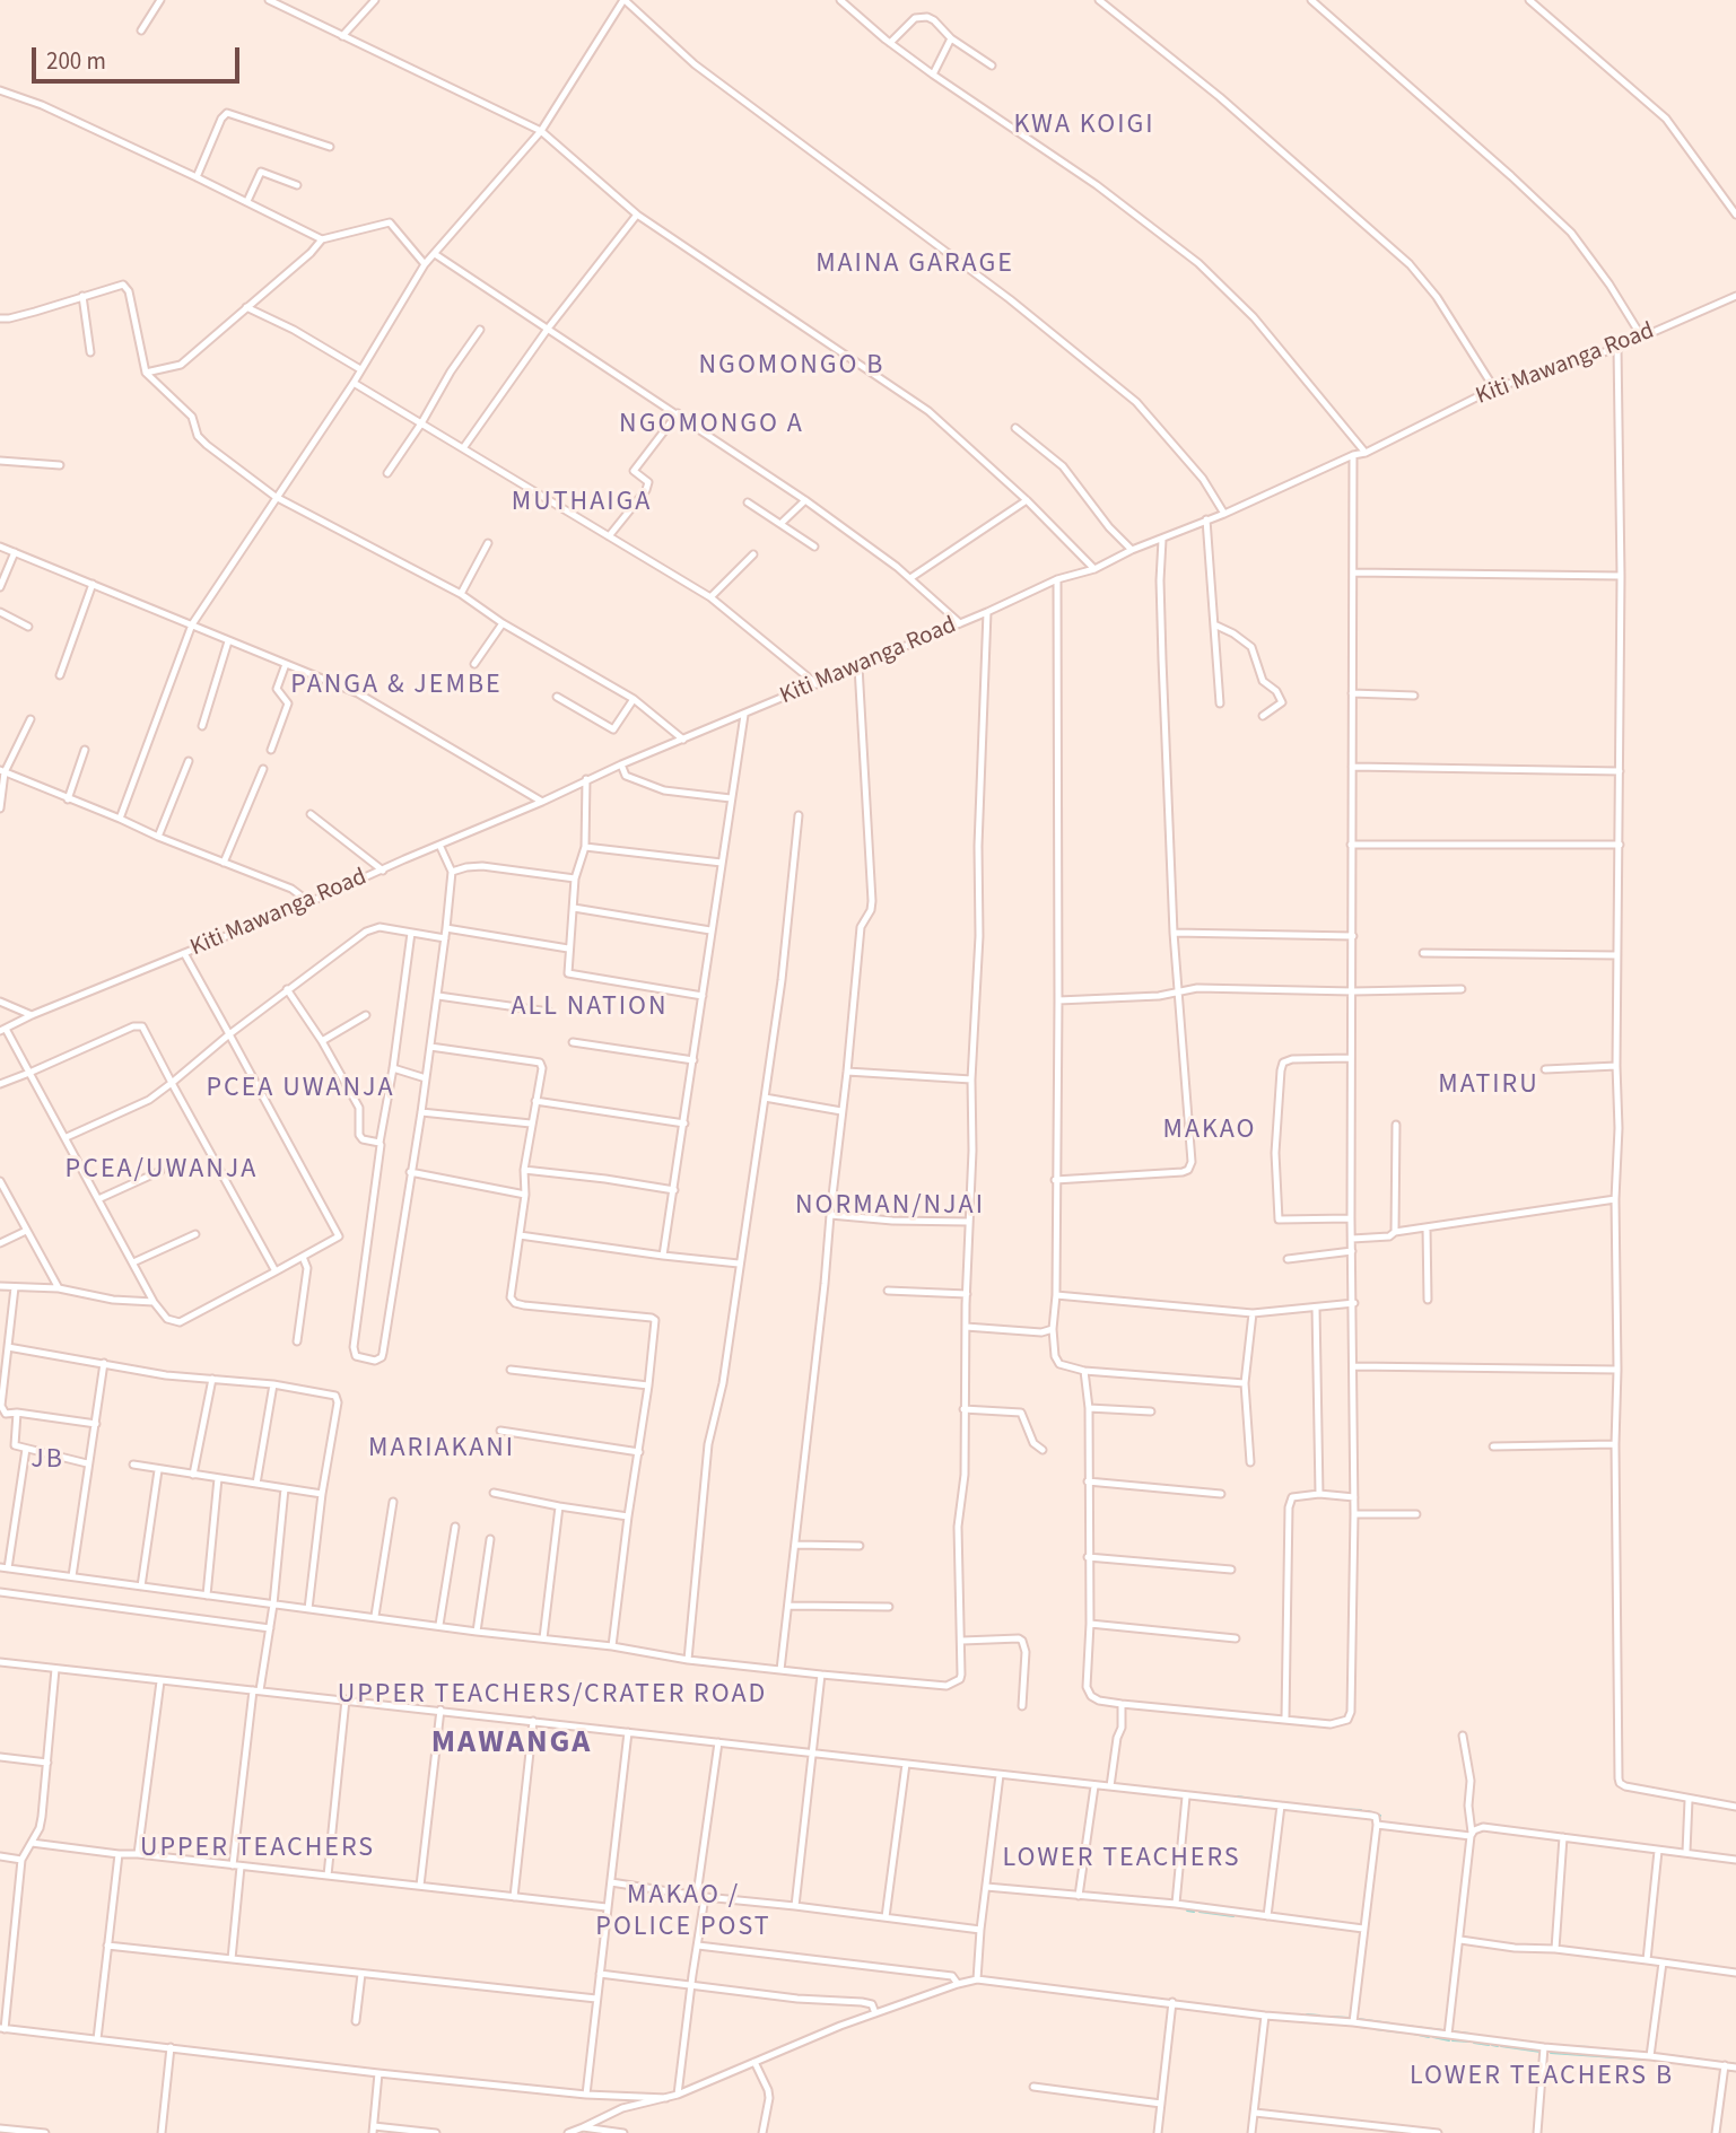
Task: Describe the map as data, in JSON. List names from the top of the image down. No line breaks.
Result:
{"streets":{"street":["Kiti Mawanga Road"]},"districts":["KWA KOIGI","MAINA GARAGE","NGOMONGO B","NGOMONGO A","MUTHAIGA","PANGA & JEMBE","ALL NATION","MATIRU","PCEA UWANJA","MAKAO","PCEA/UWANJA","NORMAN/NJAI","MARIAKANI","JB","UPPER TEACHERS/CRATER ROAD","MAWANGA","UPPER TEACHERS","LOWER TEACHERS","MAKAO / POLICE POST","LOWER TEACHERS B"],"scale_bar":"200 m"}
